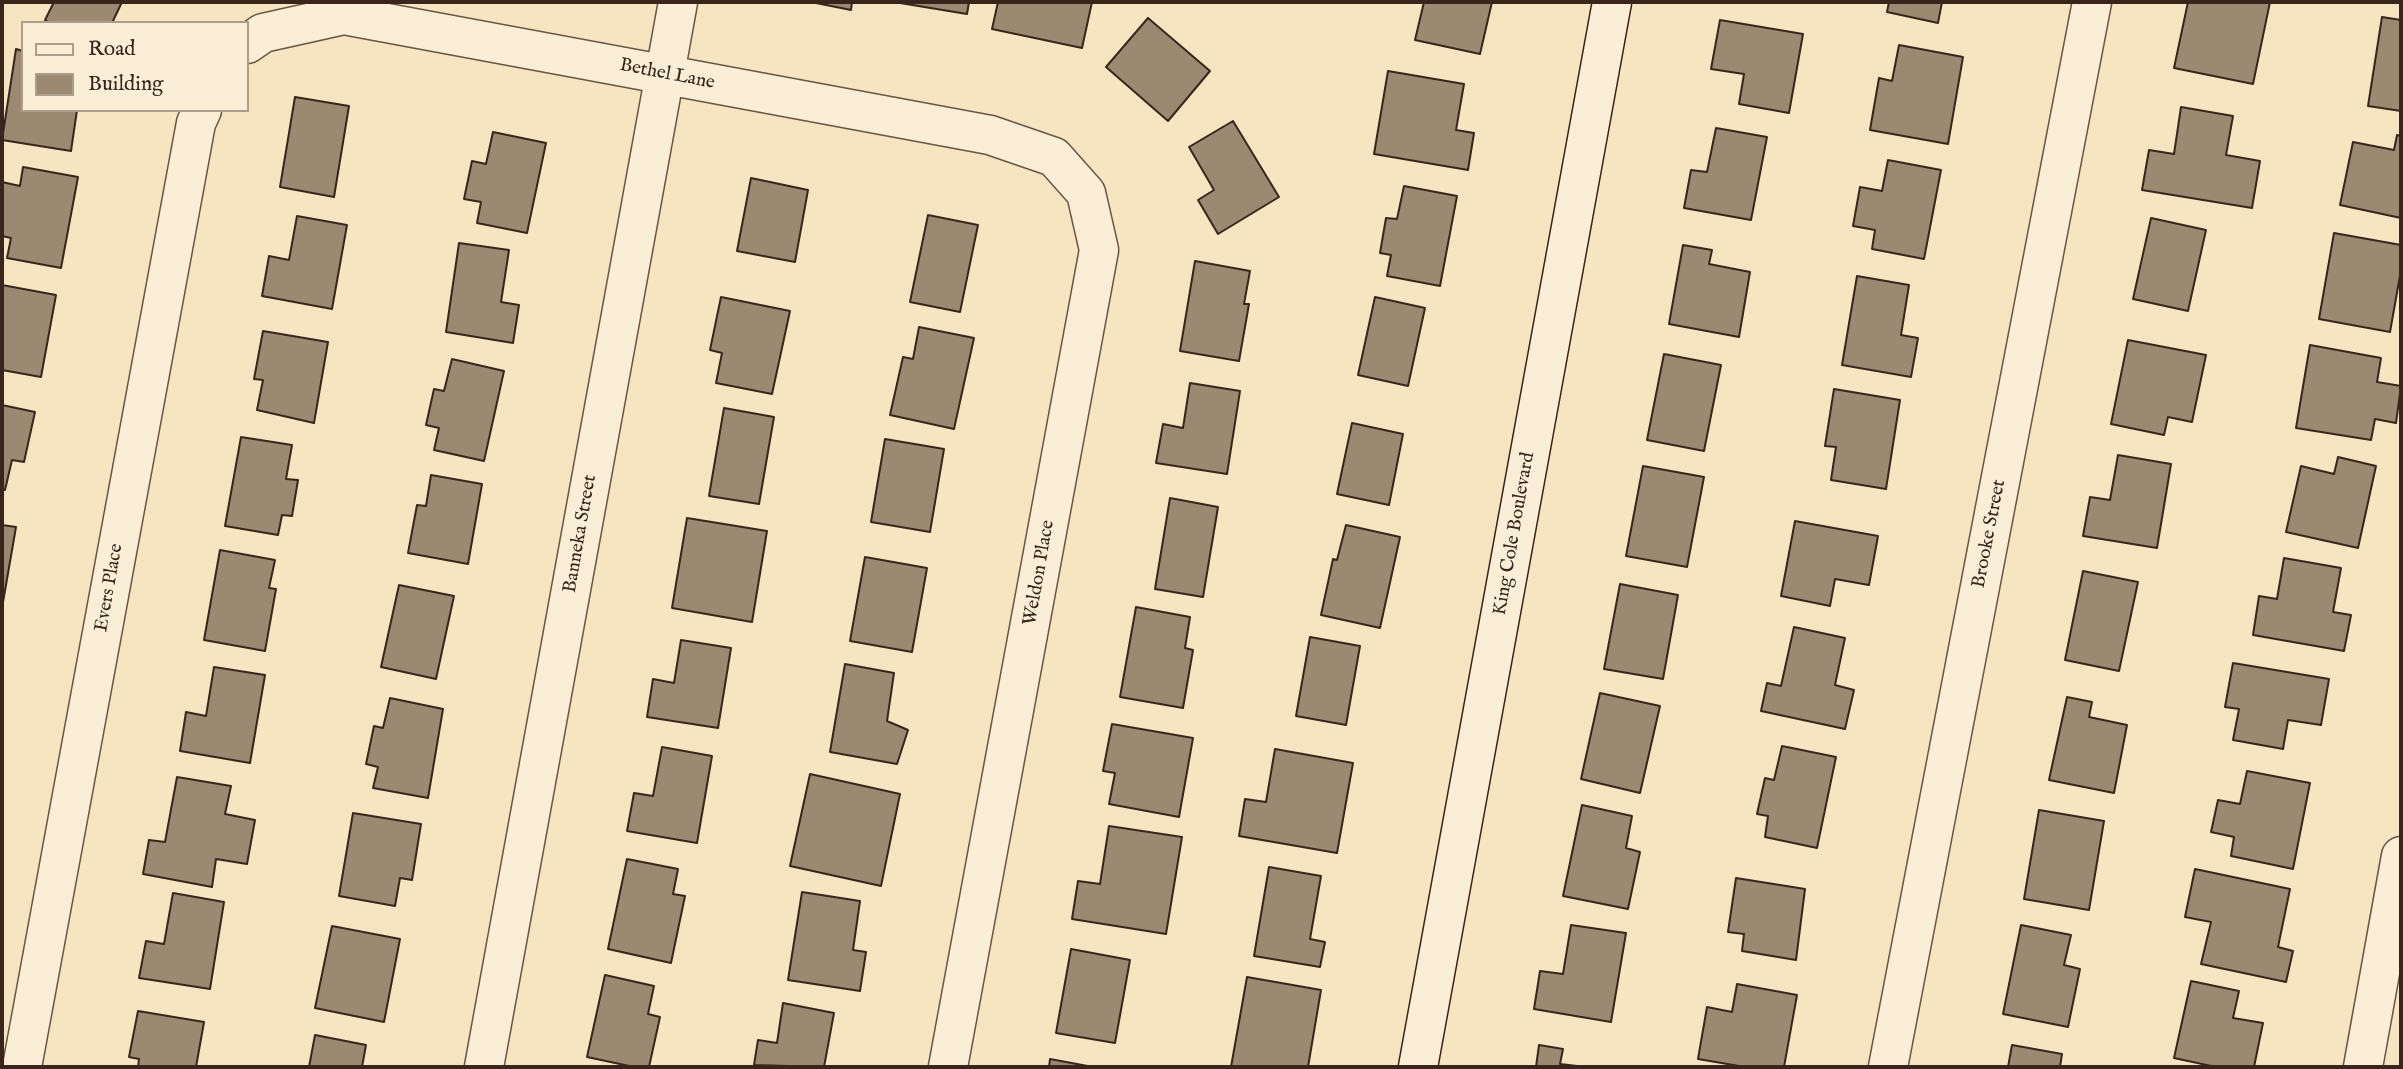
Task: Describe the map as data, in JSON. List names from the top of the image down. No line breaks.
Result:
{"streets":{"street":["Bethel Lane","Banneka Street","King Cole Boulevard","Brooke Street","Weldon Place","Evers Place"]},"crossings":[["Bethel Lane","Banneka Street"],["Bethel Lane","Weldon Place"]],"legend":["Road","Building"]}
